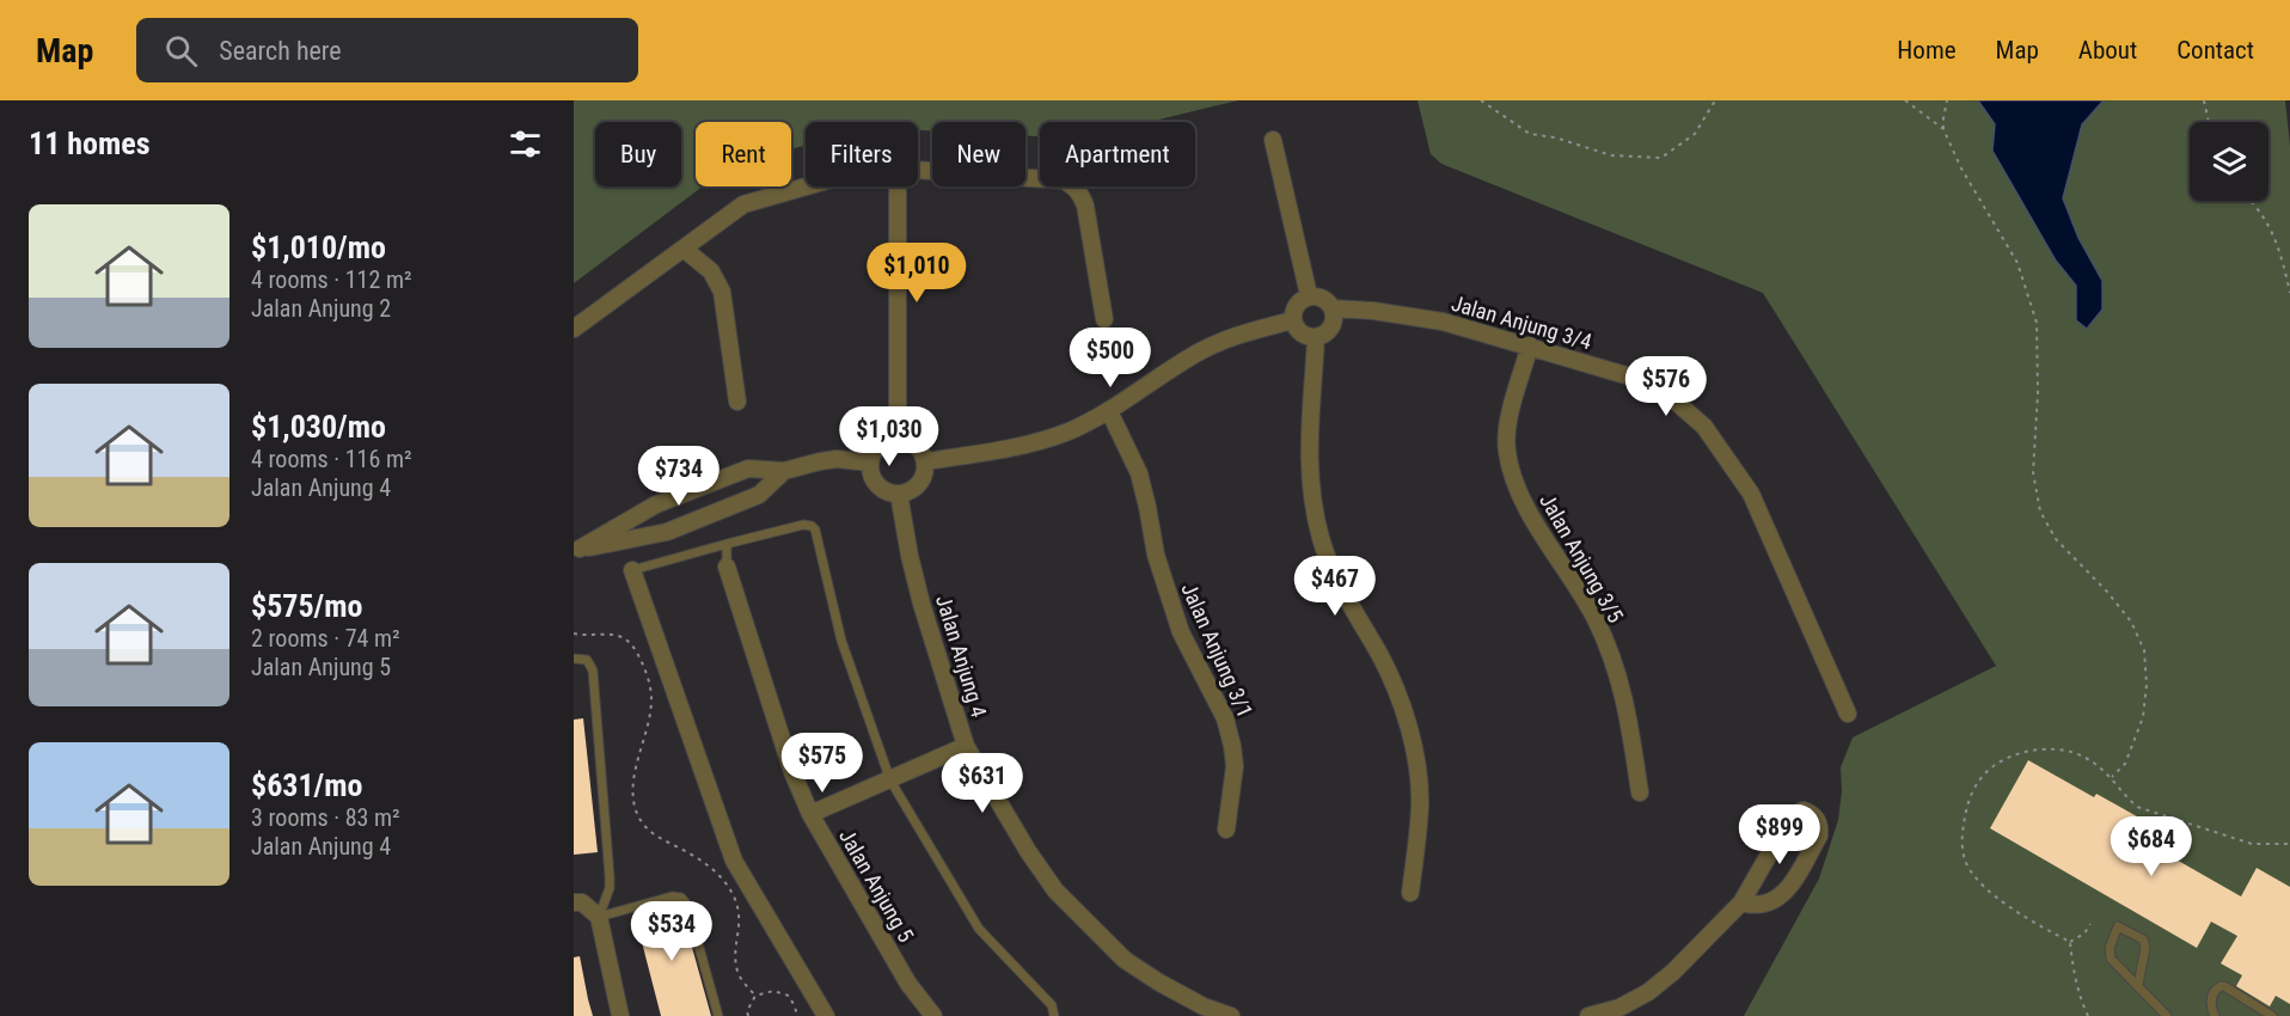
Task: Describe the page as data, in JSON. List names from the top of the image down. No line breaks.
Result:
{"streets":{"street":["Jalan Anjung 3/4","Jalan Anjung 3/5","Jalan Anjung 3/1","Jalan Anjung 4","Jalan Anjung 5"]},"crossings":[["Jalan Anjung 3/4","Jalan Anjung 3/5"]],"page":{"header":"Map","search":"Search here","nav":["Home","Map","About","Contact"],"heading":"11 homes","chip":["Buy","Rent","Filters","New","Apartment"],"list":[{"name":"$1,010/mo","note":"4 rooms · 112 m² · Jalan Anjung 2"},{"name":"$1,030/mo","note":"4 rooms · 116 m² · Jalan Anjung 4"},{"name":"$575/mo","note":"2 rooms · 74 m² · Jalan Anjung 5"},{"name":"$631/mo","note":"3 rooms · 83 m² · Jalan Anjung 4"}],"price":["$1,010","$500","$576","$1,030","$734","$467","$575","$631","$899","$684","$534"]}}
